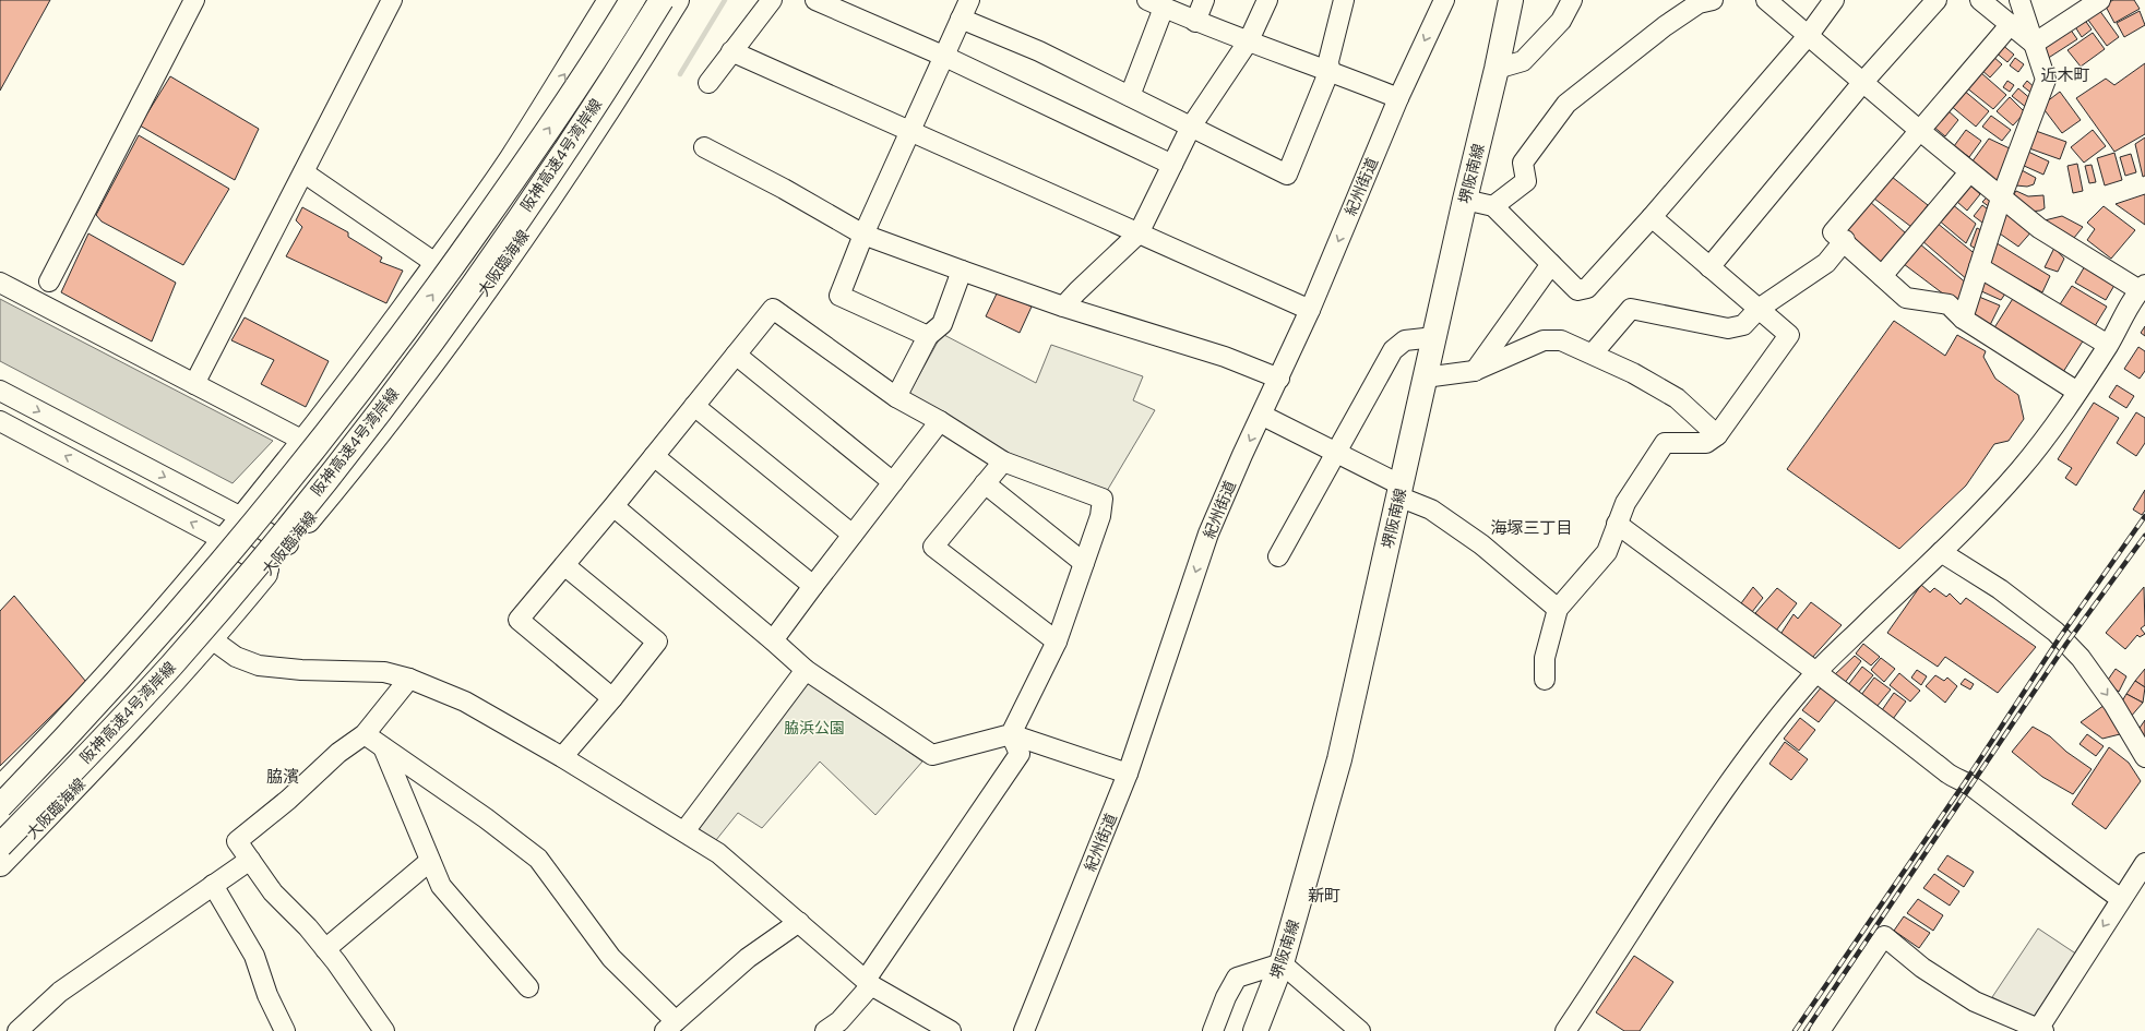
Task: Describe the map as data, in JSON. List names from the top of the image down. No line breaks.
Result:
{"streets":{"main road":["阪神高速4号湾岸線","堺阪南線","大阪臨海線"],"street":["紀州街道"]},"districts":["近木町","海塚三丁目","脇濱","新町"],"parks":["脇浜公園"]}
